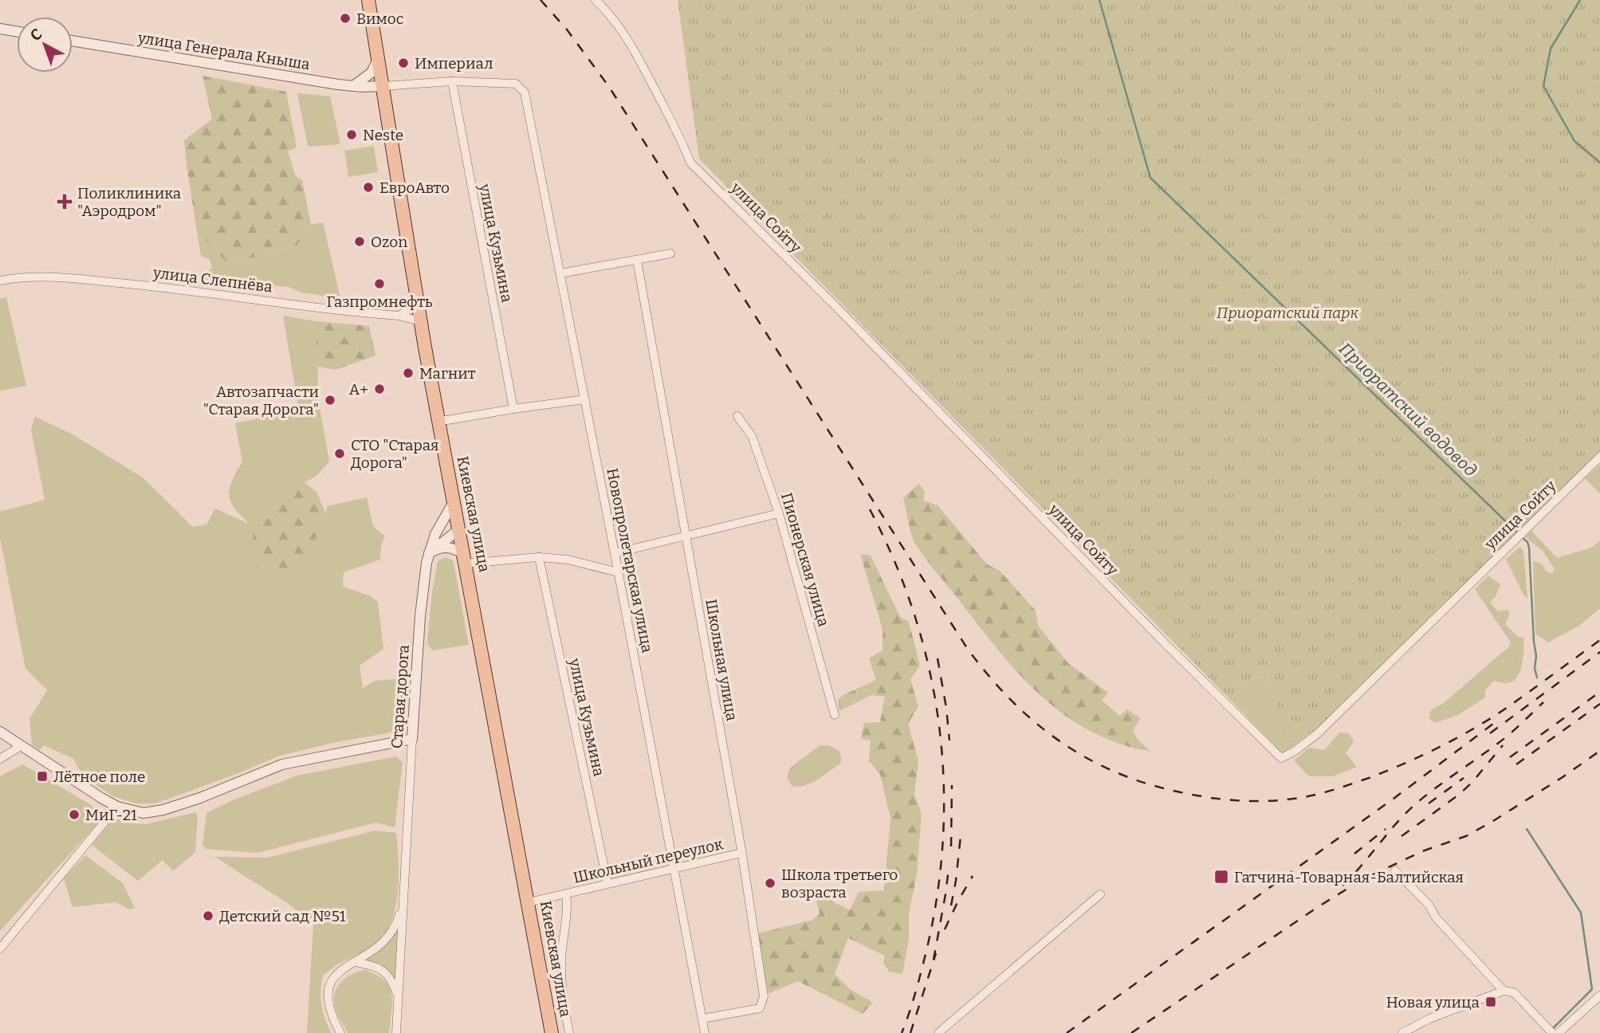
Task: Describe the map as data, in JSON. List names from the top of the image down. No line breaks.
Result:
{"streets":{"main road":["Киевская улица"],"street":["улица Генерала Кныша","улица Сойту","улица Кузьмина","улица Слепнёва","Пионерская улица","Новопролетарская улица","Школьная улица","Старая дорога","Школьный переулок"]},"crossings":[["улица Генерала Кныша","Киевская улица"],["улица Кузьмина","Новопролетарская улица"],["улица Кузьмина","Школьный переулок"],["улица Слепнёва","Киевская улица"],["Киевская улица","Старая дорога"],["Киевская улица","Школьный переулок"],["Новопролетарская улица","Школьная улица"],["Новопролетарская улица","Школьный переулок"],["Школьная улица","Школьный переулок"]],"water":["Приоратский водовод"],"parks":["Приоратский парк"],"places":{"other":["Вимос","Империал","Neste","ЕвроАвто","Ozon","Газпромнефть","Магнит","А+","Автозапчасти \"Старая Дорога\"","СТО \"Старая Дорога\"","МиГ-21","Школа третьего возраста","Детский сад №51"],"health":["Поликлиника \"Аэродром\""],"transit":["Лётное поле","Гатчина-Товарная-Балтийская","Новая улица"]},"north":"top left"}
